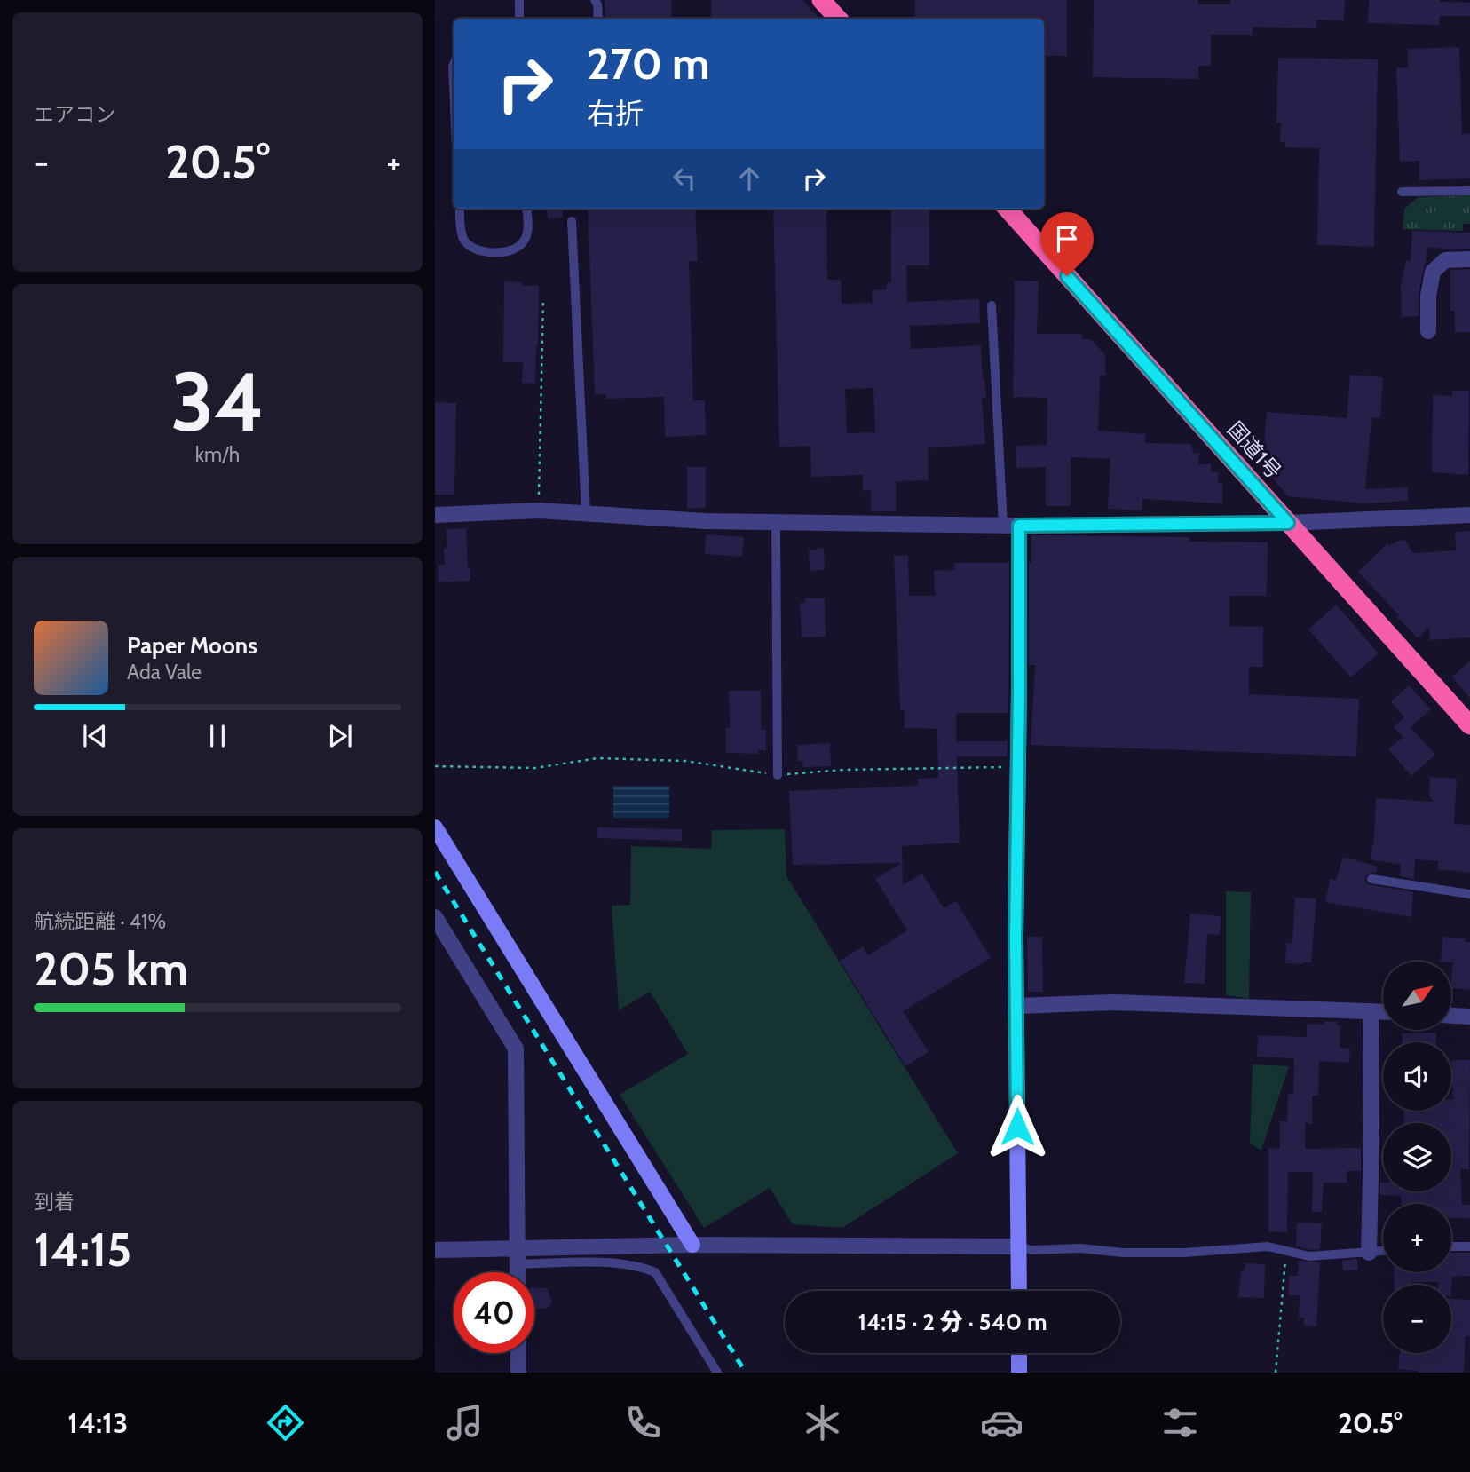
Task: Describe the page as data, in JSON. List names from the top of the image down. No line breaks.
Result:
{"streets":{"highway":["国道1号"]},"north":"top right","page":{"tile":["エアコン",["34","km/h"],["航続距離 · 41%","205 km"],["到着","14:15"]],"turn":["270 m","右折"],"heat":["−","20.5°","+"],"song":["Paper Moons","Ada Vale"],"map_buttons":["+","−"],"limit":"40","trip":"14:15 · 2 分 · 540 m","tabs":["14:13","20.5°"]}}
